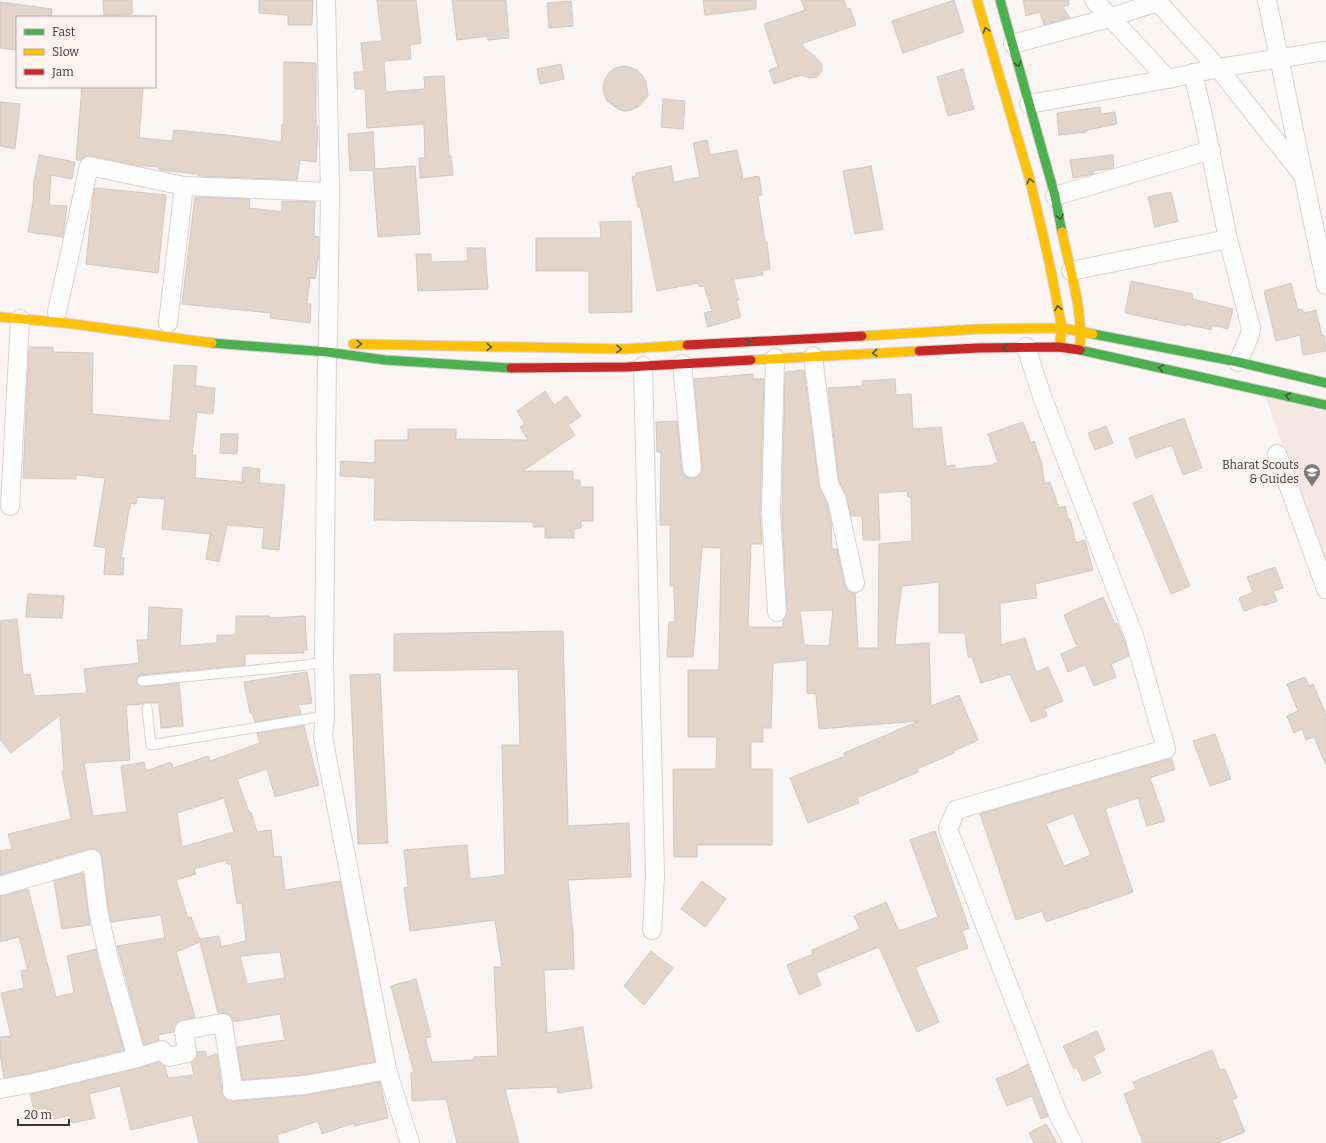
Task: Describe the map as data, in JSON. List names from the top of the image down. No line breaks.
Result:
{"places":{"school or university":["Bharat Scouts & Guides"]},"legend":["Fast","Slow","Jam"],"scale_bar":"20 m"}
